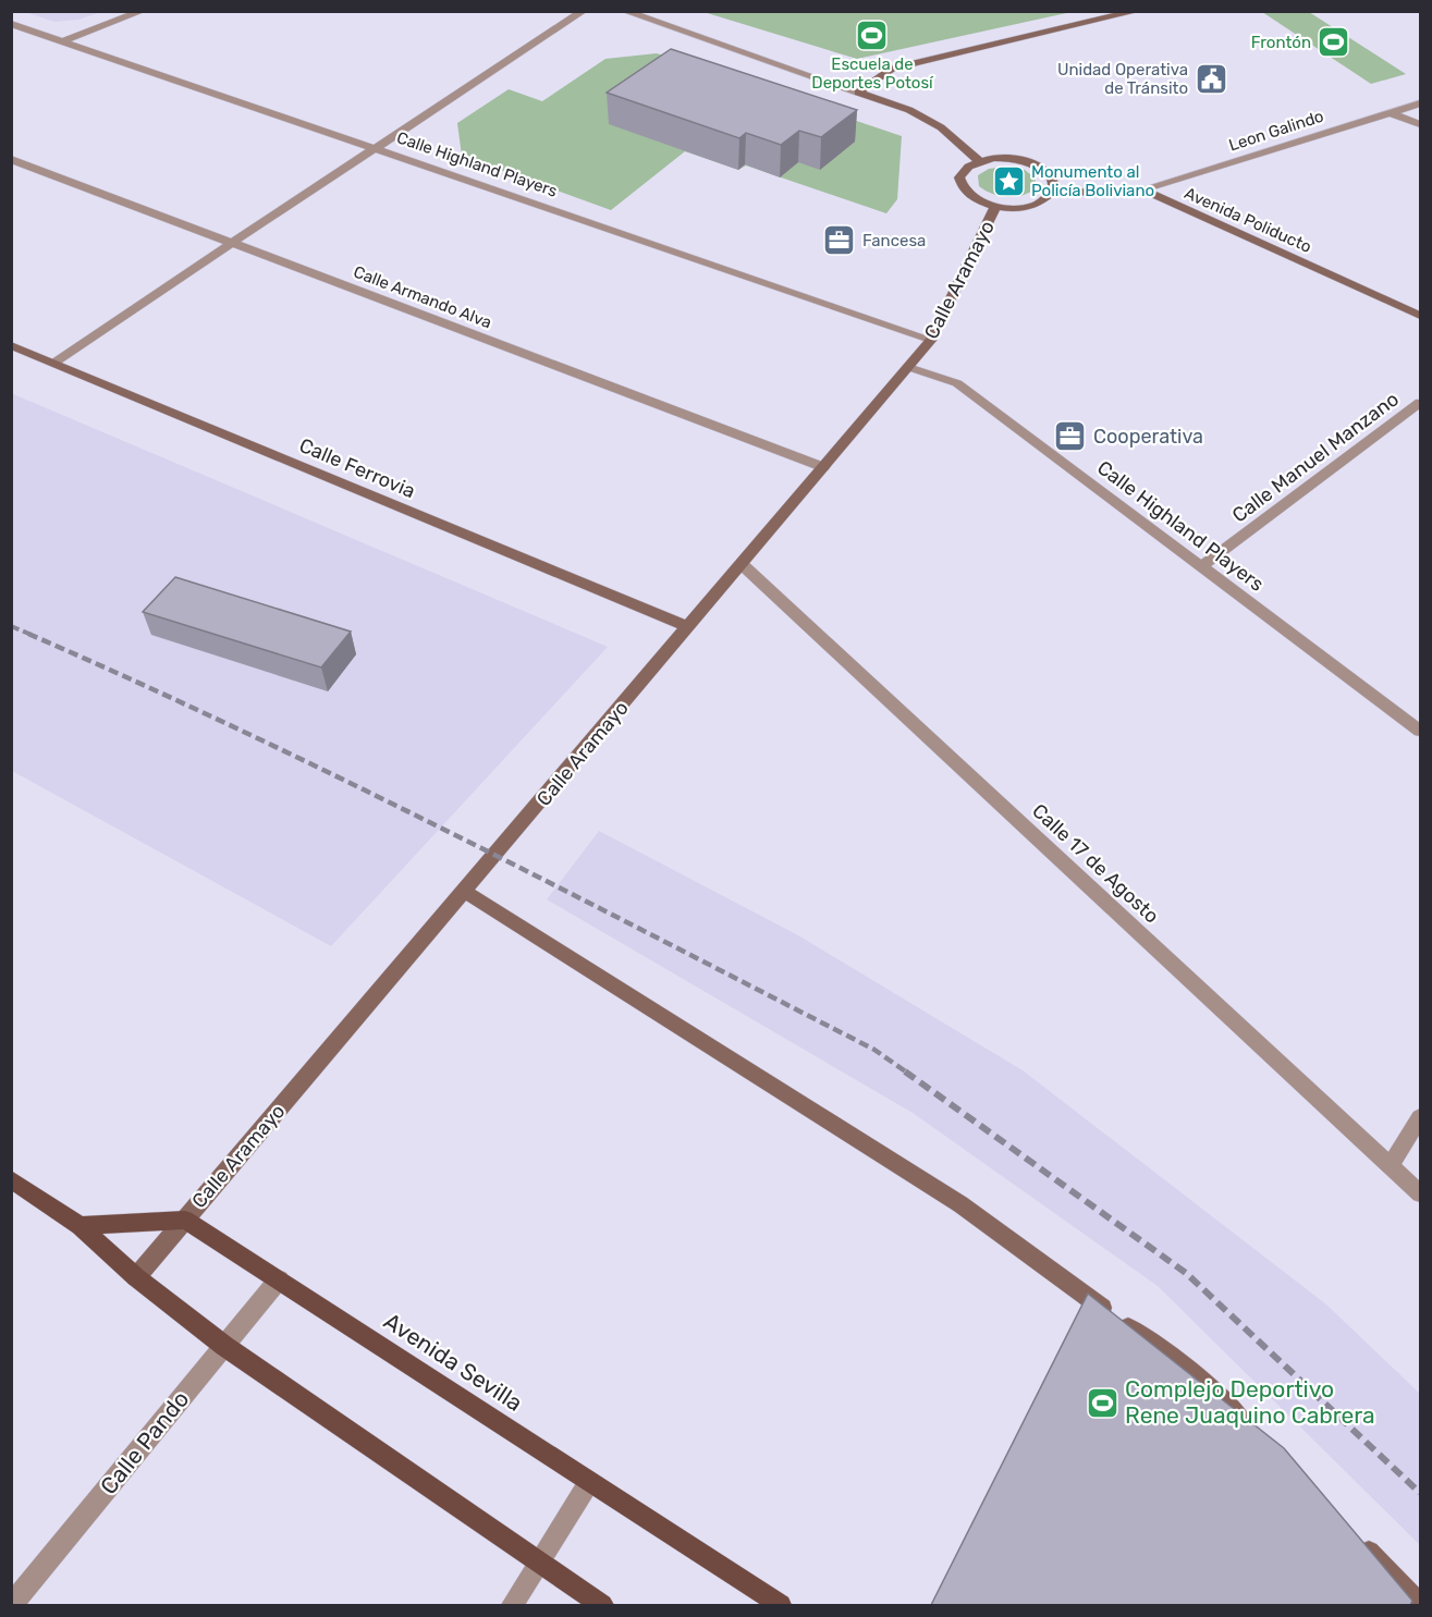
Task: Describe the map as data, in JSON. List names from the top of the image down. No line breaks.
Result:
{"streets":{"main road":["Avenida Poliducto","Calle Aramayo","Calle Ferrovia","Avenida Sevilla"],"street":["Leon Galindo","Calle Highland Players","Calle Armando Alva","Calle Manuel Manzano","Calle 17 de Agosto","Calle Pando"]},"crossings":[["Leon Galindo","Avenida Poliducto"],["Calle Highland Players","Calle Aramayo"],["Calle Highland Players","Calle Manuel Manzano"],["Calle Aramayo","Calle Armando Alva"],["Calle Aramayo","Calle Ferrovia"],["Calle Aramayo","Calle 17 de Agosto"],["Calle Aramayo","Avenida Sevilla"],["Avenida Sevilla","Calle Pando"]],"places":{"sports":["Escuela de Deportes Potosí","Frontón","Complejo Deportivo Rene Juaquino Cabrera"],"public building":["Unidad Operativa de Tránsito"],"place":["Monumento al Policía Boliviano"],"office":["Fancesa","Cooperativa"]}}
